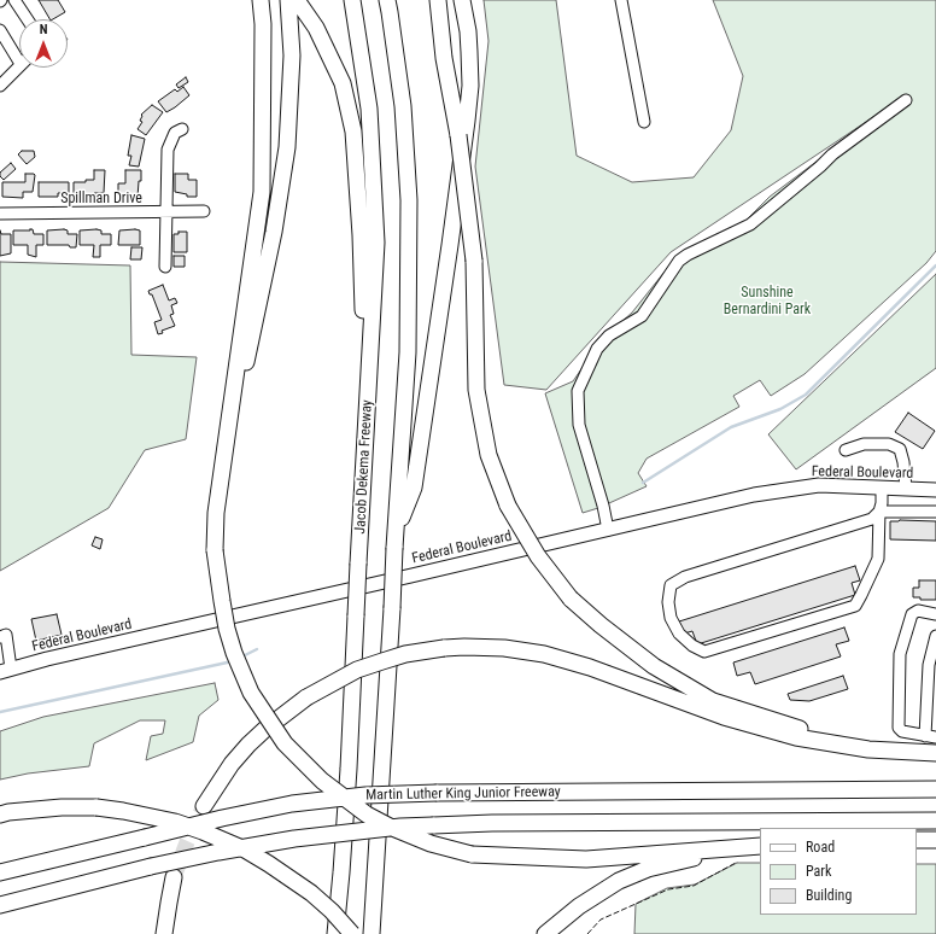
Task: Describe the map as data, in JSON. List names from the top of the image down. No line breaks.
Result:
{"streets":{"highway":["Jacob Dekema Freeway","Martin Luther King Junior Freeway"],"main road":["Federal Boulevard"],"street":["Spillman Drive"]},"parks":["Sunshine Bernardini Park"],"legend":["Road","Park","Building"],"north":"top"}
